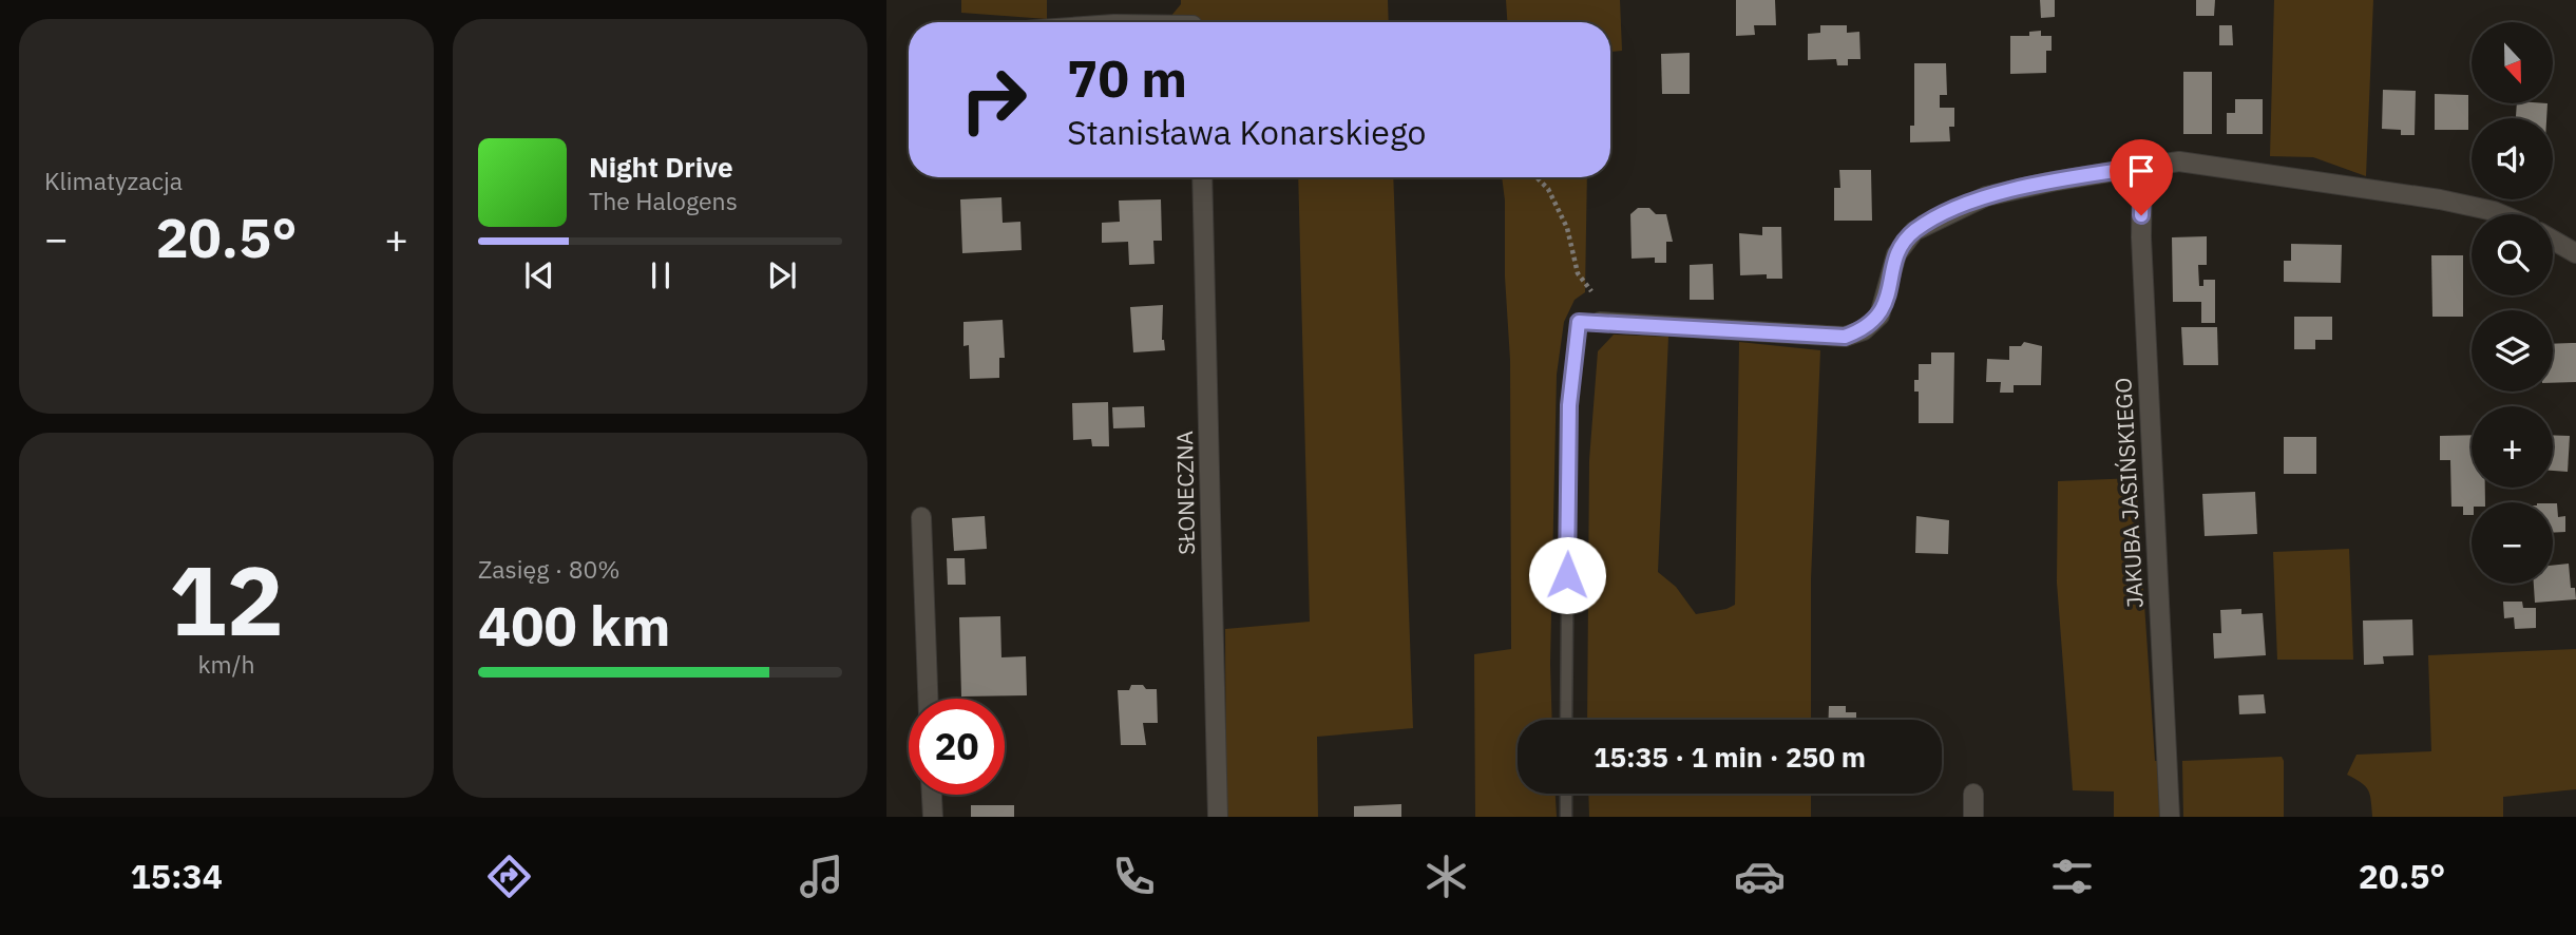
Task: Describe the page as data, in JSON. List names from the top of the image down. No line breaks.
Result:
{"streets":{"street":["SŁONECZNA","JAKUBA JASIŃSKIEGO"]},"north":"bottom","page":{"tile":["Klimatyzacja",["12","km/h"],["Zasięg · 80%","400 km"]],"map_buttons":["+","−"],"turn":["70 m","Stanisława Konarskiego"],"song":["Night Drive","The Halogens"],"heat":["−","20.5°","+"],"limit":"20","trip":"15:35 · 1 min · 250 m","tabs":["15:34","20.5°"]}}
